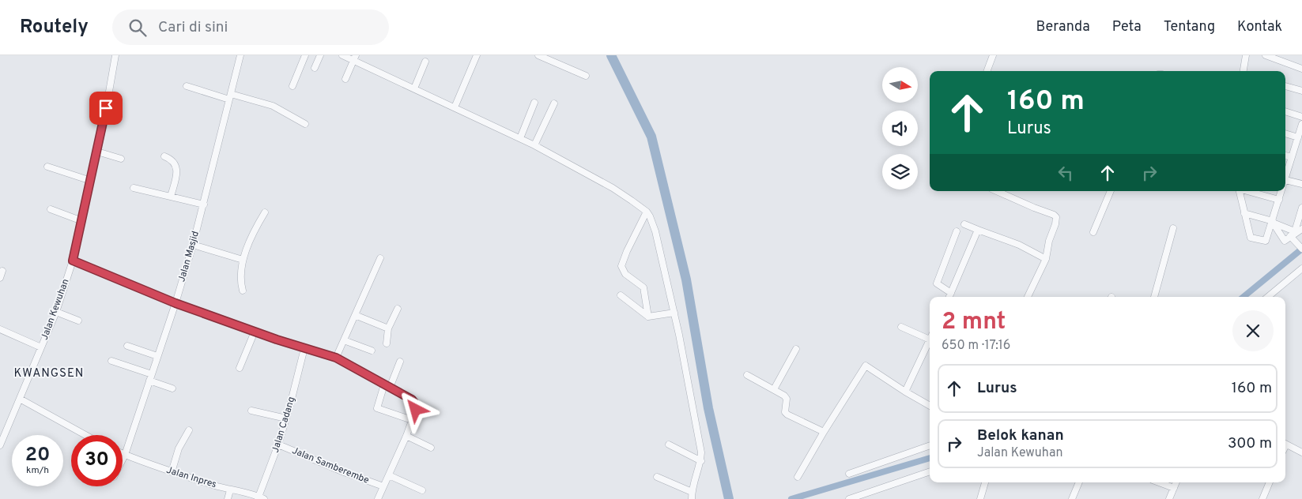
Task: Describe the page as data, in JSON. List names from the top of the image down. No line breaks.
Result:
{"streets":{"street":["Jalan Masjid","Jalan Kewuhan","Jalan Cadang","Jalan Samberembe","Jalan Inpres"]},"crossings":[["Jalan Masjid","Jalan Inpres"],["Jalan Cadang","Jalan Samberembe"],["Jalan Cadang","Jalan Inpres"]],"districts":["KWANGSEN"],"north":"right","page":{"header":"Routely","search":"Cari di sini","nav":["Beranda","Peta","Tentang","Kontak"],"turn":["160 m","Lurus"],"heading":["2 mnt","650 m · 17:16"],"list":[{"name":"Lurus","value":"160 m"},{"name":"Belok kanan","note":"Jalan Kewuhan","value":"300 m"}],"speed":"20 km/h","limit":"30"}}
